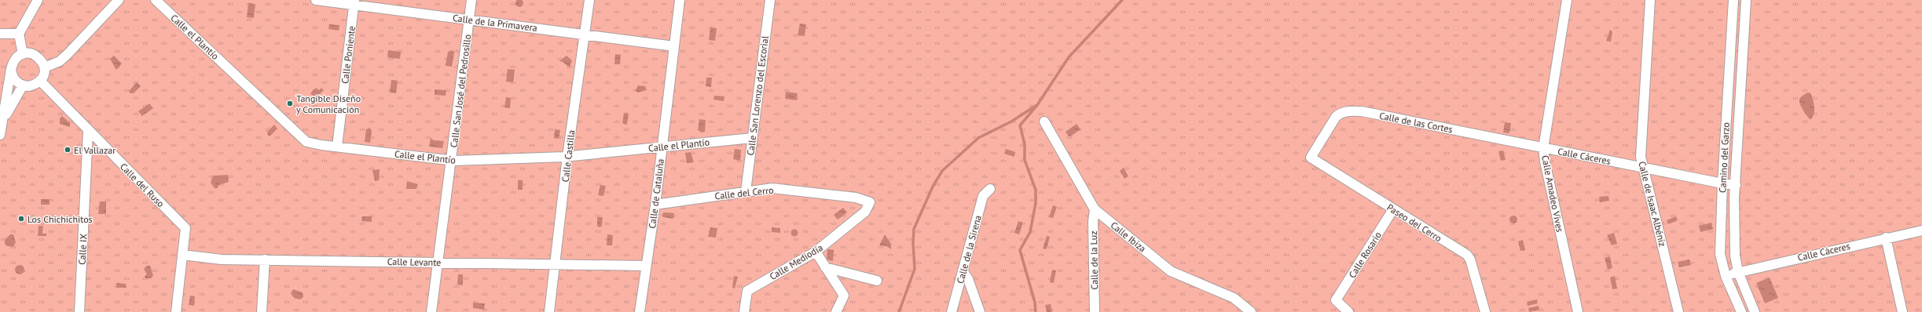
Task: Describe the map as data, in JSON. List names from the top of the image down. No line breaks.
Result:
{"streets":{"street":["Calle de la Primavera","Calle el Plantío","Calle Poniente","Calle San José del Pedrosillo","Calle San Lorenzo del Escorial","Calle de las Cortes","Calle Castilla","Calle Cáceres","Camino del Garzo","Calle del Ruso","Calle del Cerro","Calle de Cataluña","Calle Amadeo Vives","Calle de Isaac Albéniz","Paseo del Cerro","Calle Ibiza","Calle IX","Calle de la Sirena","Calle Rosario","Calle de la Luz","Calle Levante","Calle Mediodía"]},"crossings":[["Calle de la Primavera","Calle Poniente"],["Calle de la Primavera","Calle San José del Pedrosillo"],["Calle de la Primavera","Calle Castilla"],["Calle de la Primavera","Calle de Cataluña"],["Calle el Plantío","Calle Poniente"],["Calle el Plantío","Calle San José del Pedrosillo"],["Calle el Plantío","Calle San Lorenzo del Escorial"],["Calle el Plantío","Calle Castilla"],["Calle el Plantío","Calle de Cataluña"],["Calle San José del Pedrosillo","Calle Levante"],["Calle San Lorenzo del Escorial","Calle del Cerro"],["Calle de las Cortes","Calle Cáceres"],["Calle de las Cortes","Calle Amadeo Vives"],["Calle de las Cortes","Paseo del Cerro"],["Calle Castilla","Calle Levante"],["Calle Cáceres","Camino del Garzo"],["Calle Cáceres","Calle Amadeo Vives"],["Calle Cáceres","Calle de Isaac Albéniz"],["Calle del Ruso","Calle IX"],["Calle del Ruso","Calle Levante"],["Calle del Cerro","Calle de Cataluña"],["Calle del Cerro","Calle Mediodía"],["Calle de Cataluña","Calle Levante"],["Paseo del Cerro","Calle Rosario"],["Calle Ibiza","Calle de la Luz"]],"places":["Tangible Diseño y Comunicación","El Vallazar","Los Chichichitos"]}
